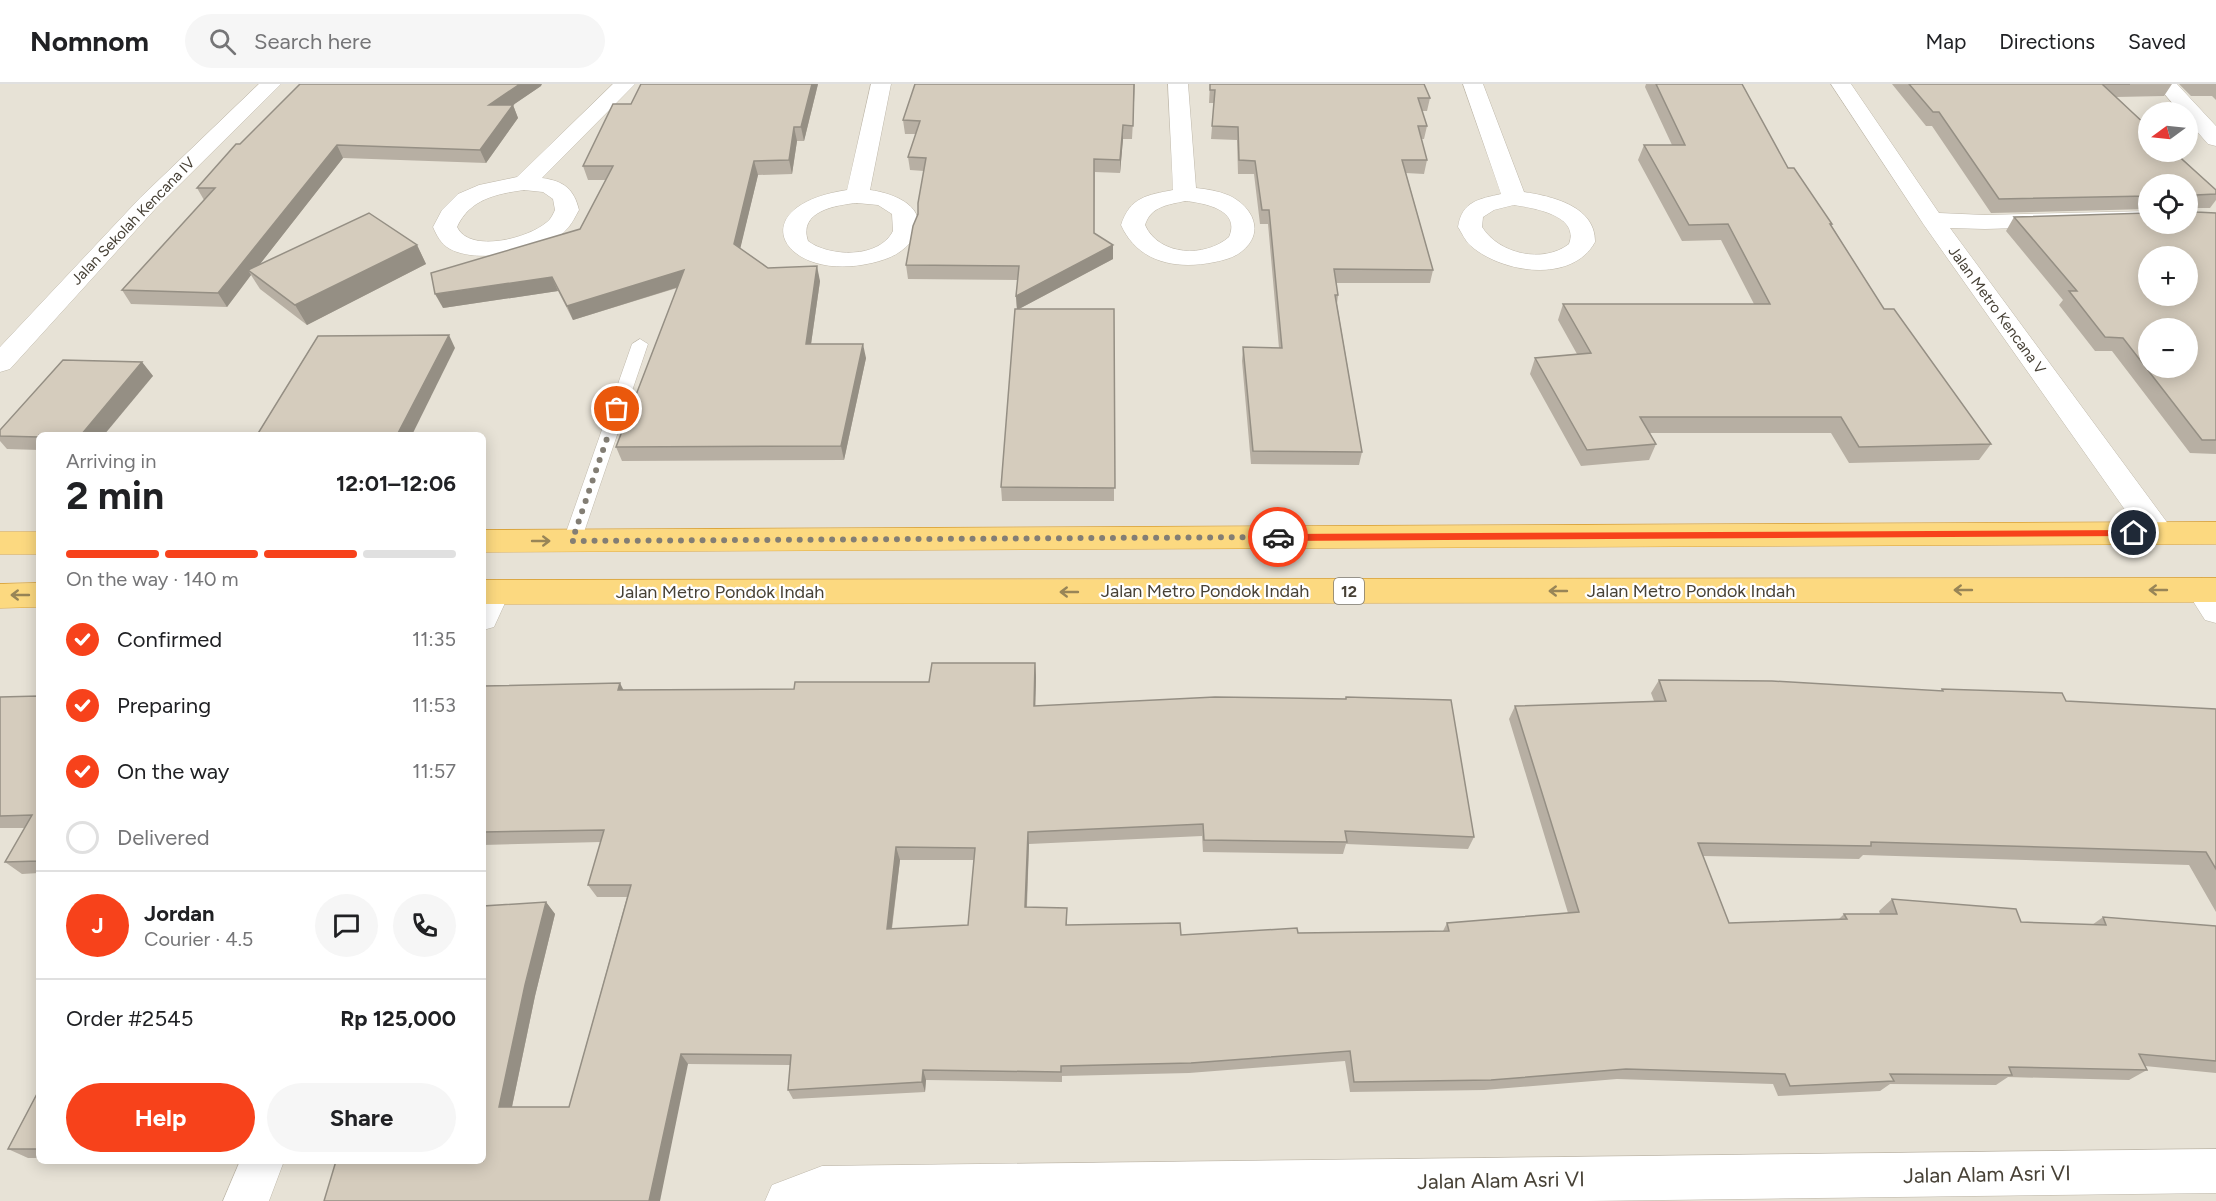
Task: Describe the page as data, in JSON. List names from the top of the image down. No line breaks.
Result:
{"streets":{"highway":["Jalan Metro Pondok Indah","12"],"street":["Jalan Sekolah Kencana IV","Jalan Metro Kencana V","Jalan Alam Asri VI"]},"north":"left","page":{"header":"Nomnom","search":"Search here","nav":["Map","Directions","Saved"],"map_buttons":["+","−"],"heading":["2 min","Arriving in","12:01–12:06"],"panel":["Jordan","Courier · 4.5","Order #2545","Rp 125,000"],"bar":"On the way · 140 m","list":[["Confirmed","11:35"],["Preparing","11:53"],["On the way","11:57"],"Delivered"],"round":"J","buttons":["Help","Share"]}}
